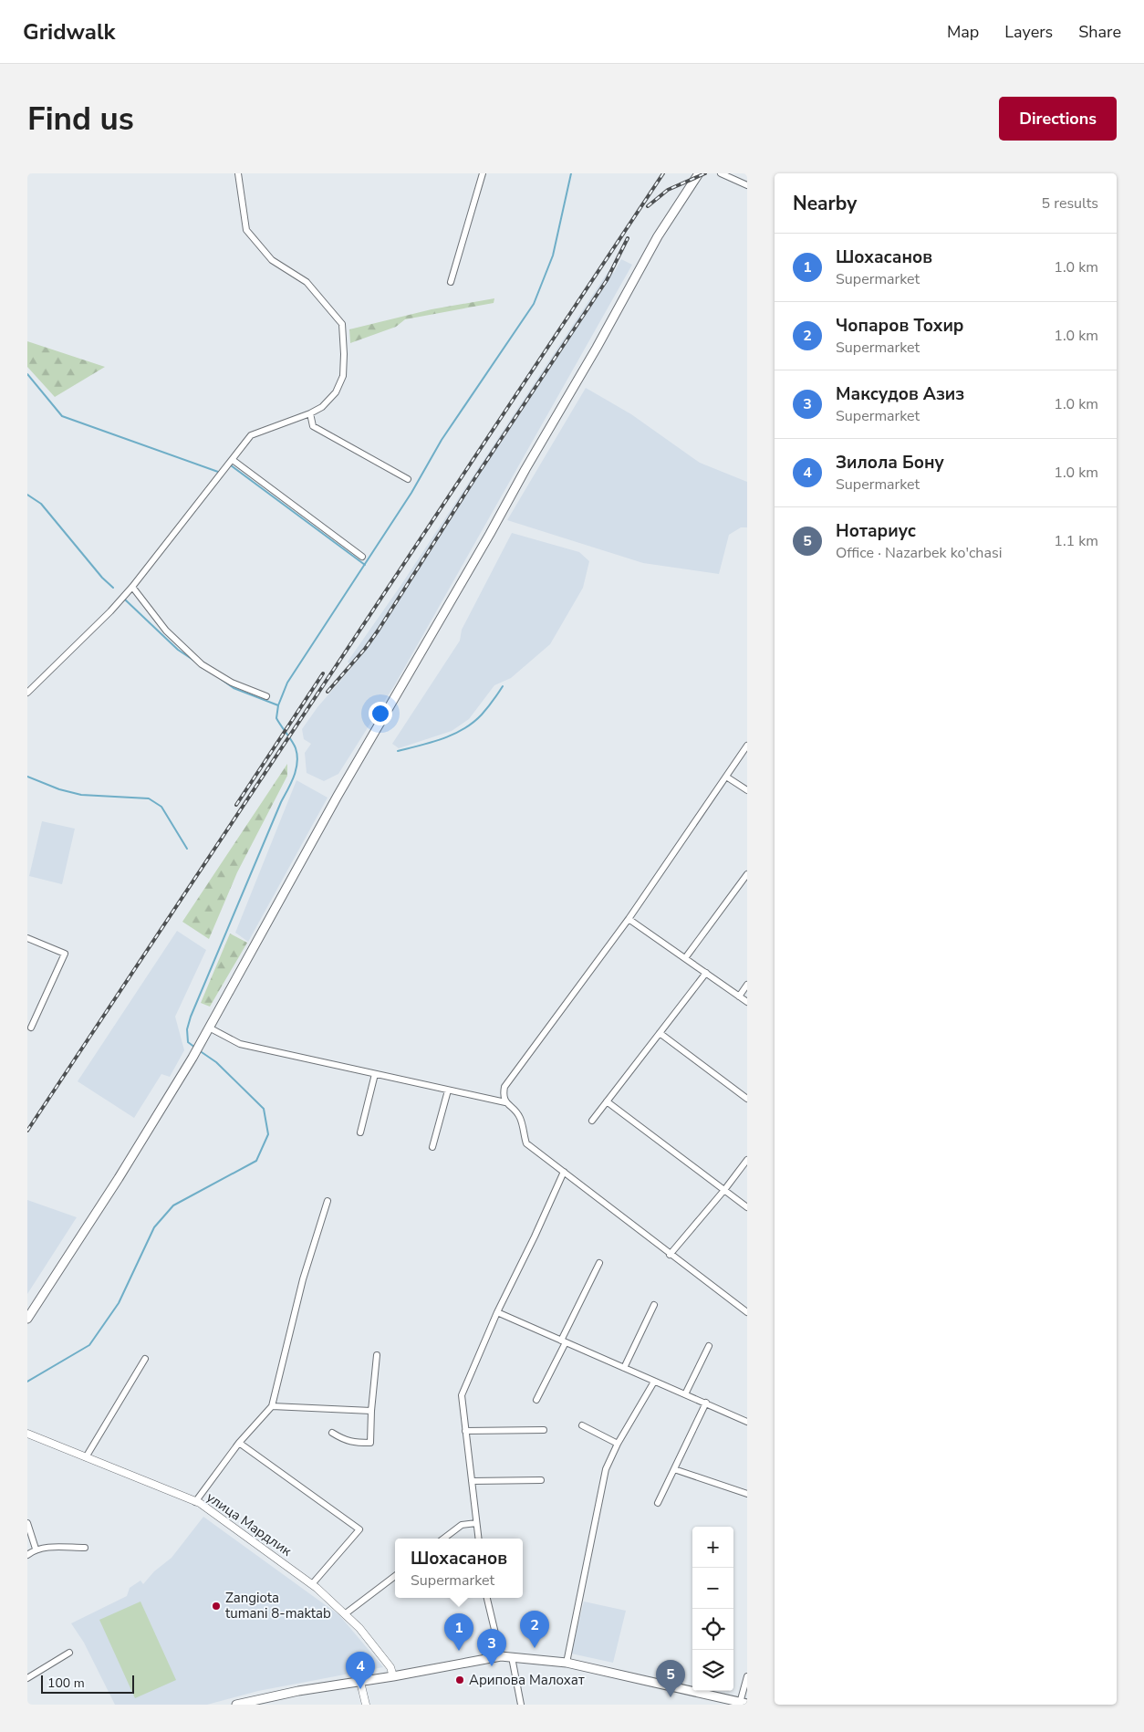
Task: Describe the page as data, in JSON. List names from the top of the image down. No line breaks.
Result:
{"streets":{"street":["улица Мардлик"]},"places":["Zangiota tumani 8-maktab","Арипова Малохат"],"scale_bar":"100 m","page":{"header":"Gridwalk","nav":["Map","Layers","Share"],"buttons":"Directions","title":"Find us","heading":["Nearby","5 results"],"list":[{"mark":"1","name":"Шохасанов","note":"Supermarket","value":"1.0 km"},{"mark":"2","name":"Чопаров Тохир","note":"Supermarket","value":"1.0 km"},{"mark":"3","name":"Максудов Азиз","note":"Supermarket","value":"1.0 km"},{"mark":"4","name":"Зилола Бону","note":"Supermarket","value":"1.0 km"},{"mark":"5","name":"Нотариус","note":"Office · Nazarbek ko'chasi","value":"1.1 km"}],"map_buttons":["+","−"],"popup":["Шохасанов","Supermarket"],"pins":["2","1","3","4","5"],"scale":"100 m"}}
